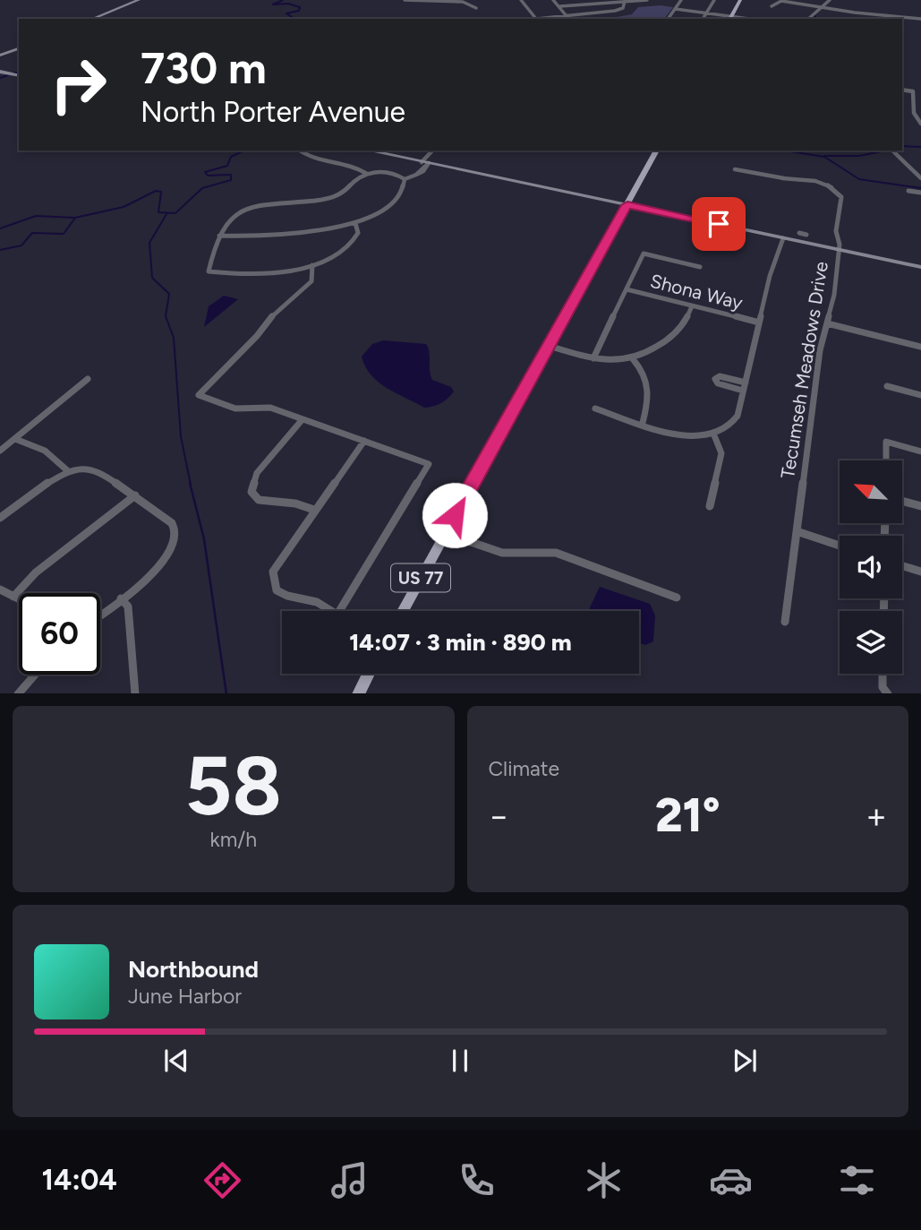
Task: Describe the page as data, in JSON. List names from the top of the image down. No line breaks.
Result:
{"streets":{"main road":["US 77"],"street":["Shona Way","Tecumseh Meadows Drive"]},"north":"top left","page":{"turn":["730 m","North Porter Avenue"],"limit":"60","trip":"14:07 · 3 min · 890 m","tile":[["58","km/h"],"Climate"],"heat":["−","21°","+"],"song":["Northbound","June Harbor"],"tabs":"14:04"}}
